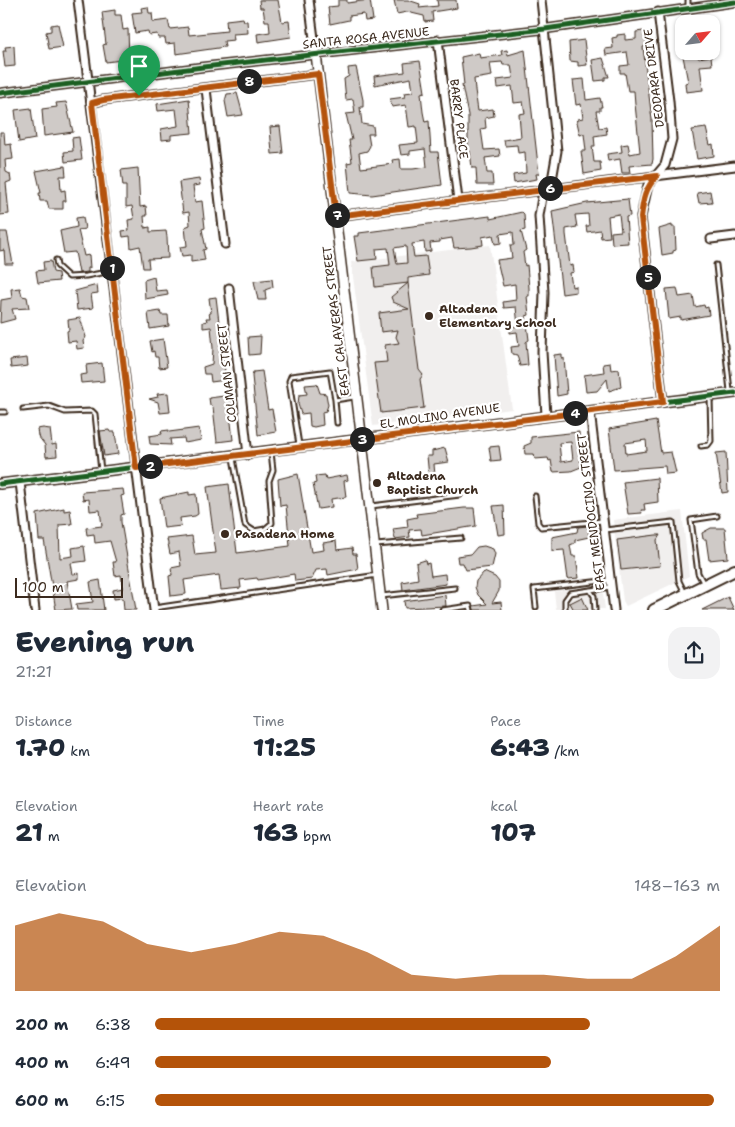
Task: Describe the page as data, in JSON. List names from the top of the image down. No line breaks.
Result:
{"streets":{"street":["SANTA ROSA AVENUE","DEODARA DRIVE","BARRY PLACE","EAST CALAVERAS STREET","COLMAN STREET","EL MOLINO AVENUE","EAST MENDOCINO STREET"]},"crossings":[["SANTA ROSA AVENUE","DEODARA DRIVE"],["SANTA ROSA AVENUE","BARRY PLACE"],["SANTA ROSA AVENUE","EAST CALAVERAS STREET"],["DEODARA DRIVE","EL MOLINO AVENUE"],["EAST CALAVERAS STREET","EL MOLINO AVENUE"],["COLMAN STREET","EL MOLINO AVENUE"],["EL MOLINO AVENUE","EAST MENDOCINO STREET"]],"places":["Altadena Elementary School","Altadena Baptist Church","Pasadena Home"],"scale_bar":"100 m","north":"top right","page":{"pins":["8","6","7","1","5","4","3","2"],"scale":"100 m","heading":["Evening run","21:21"],"stats":[["Distance","1.70 km"],["Time","11:25"],["Pace","6:43 /km"],["Elevation","21 m"],["Heart rate","163 bpm"],["kcal","107"]],"chart":["Elevation","148–163 m"],"list":[{"name":"200 m","note":"6:38"},{"name":"400 m","note":"6:49"},{"name":"600 m","note":"6:15"}]}}
